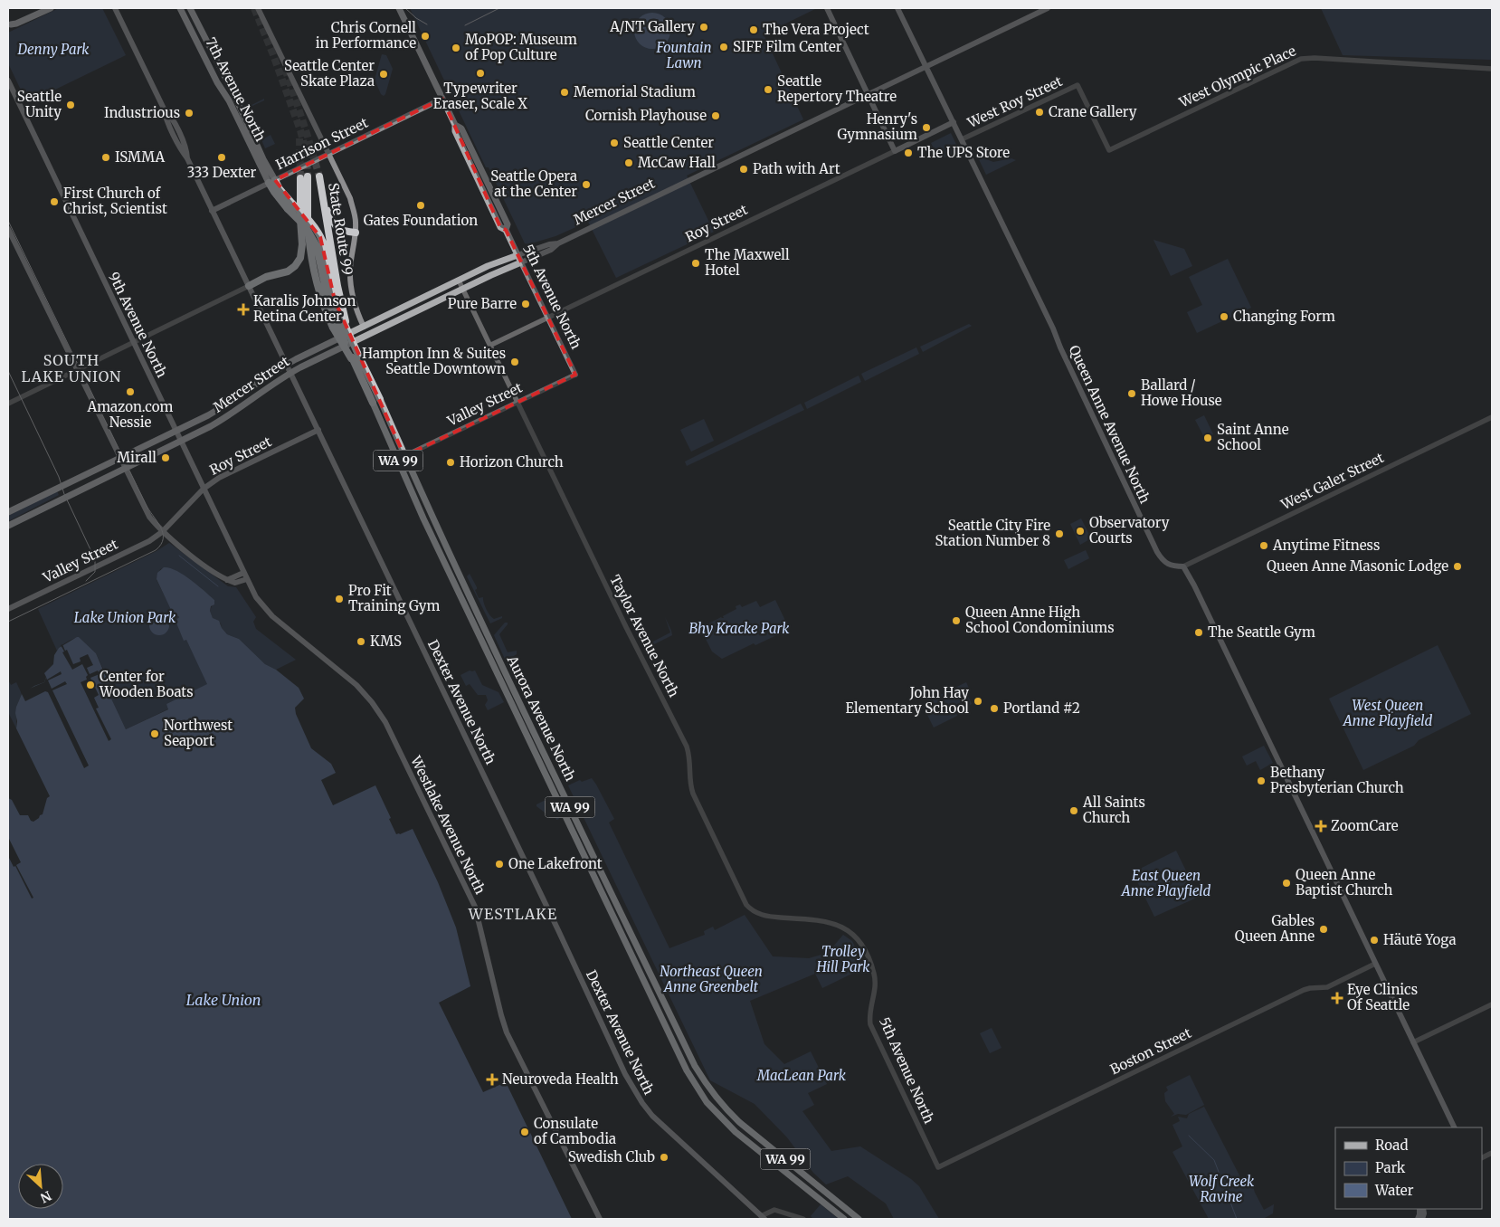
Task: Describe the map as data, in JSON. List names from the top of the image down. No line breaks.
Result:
{"streets":{"highway":["State Route 99","WA 99","Aurora Avenue North"],"main road":["7th Avenue North","Harrison Street","Mercer Street","Roy Street","5th Avenue North","9th Avenue North","Valley Street","Queen Anne Avenue North","Dexter Avenue North","Westlake Avenue North"],"street":["West Olympic Place","West Roy Street","West Galer Street","Taylor Avenue North","Boston Street"]},"crossings":[["West Olympic Place","West Roy Street"],["7th Avenue North","Harrison Street"],["7th Avenue North","Aurora Avenue North"],["West Roy Street","Queen Anne Avenue North"],["Harrison Street","5th Avenue North"],["Harrison Street","Dexter Avenue North"],["Harrison Street","Aurora Avenue North"],["Mercer Street","5th Avenue North"],["Mercer Street","9th Avenue North"],["Mercer Street","Queen Anne Avenue North"],["Mercer Street","Taylor Avenue North"],["Mercer Street","Dexter Avenue North"],["Roy Street","5th Avenue North"],["Roy Street","9th Avenue North"],["Roy Street","Valley Street"],["Roy Street","Queen Anne Avenue North"],["Roy Street","Taylor Avenue North"],["Roy Street","Dexter Avenue North"],["State Route 99","Dexter Avenue North"],["State Route 99","Aurora Avenue North"],["5th Avenue North","Valley Street"],["5th Avenue North","Taylor Avenue North"],["5th Avenue North","Boston Street"],["9th Avenue North","Westlake Avenue North"],["Valley Street","Taylor Avenue North"],["Valley Street","Aurora Avenue North"],["Queen Anne Avenue North","West Galer Street"]],"districts":["SOUTH LAKE UNION","WESTLAKE"],"water":["Lake Union"],"parks":["Fountain Lawn","Denny Park","Lake Union Park","Bhy Kracke Park","West Queen Anne Playfield","East Queen Anne Playfield","Trolley Hill Park","Northeast Queen Anne Greenbelt","MacLean Park","Wolf Creek Ravine"],"places":{"other":["A/NT Gallery","The Vera Project","Chris Cornell in Performance","SIFF Film Center","MoPOP: Museum of Pop Culture","Typewriter Eraser, Scale X","Seattle Center Skate Plaza","Seattle Repertory Theatre","Memorial Stadium","Seattle Unity","Crane Gallery","Industrious","Cornish Playhouse","Henry's Gymnasium","Seattle Center","The UPS Store","ISMMA","333 Dexter","McCaw Hall","Path with Art","Seattle Opera at the Center","First Church of Christ, Scientist","Gates Foundation","The Maxwell Hotel","Pure Barre","Changing Form","Hampton Inn & Suites Seattle Downtown","Amazon.com Nessie","Ballard / Howe House","Saint Anne School","Mirall","Horizon Church","Observatory Courts","Seattle City Fire Station Number 8","Anytime Fitness","Queen Anne Masonic Lodge","Pro Fit Training Gym","Queen Anne High School Condominiums","The Seattle Gym","KMS","Center for Wooden Boats","John Hay Elementary School","Portland #2","Northwest Seaport","Bethany Presbyterian Church","All Saints Church","One Lakefront","Queen Anne Baptist Church","Gables Queen Anne","Häutē Yoga","Consulate of Cambodia","Swedish Club"],"health":["Karalis Johnson Retina Center","ZoomCare","Eye Clinics Of Seattle","Neuroveda Health"]},"legend":["Road","Park","Water"],"north":"bottom right"}
